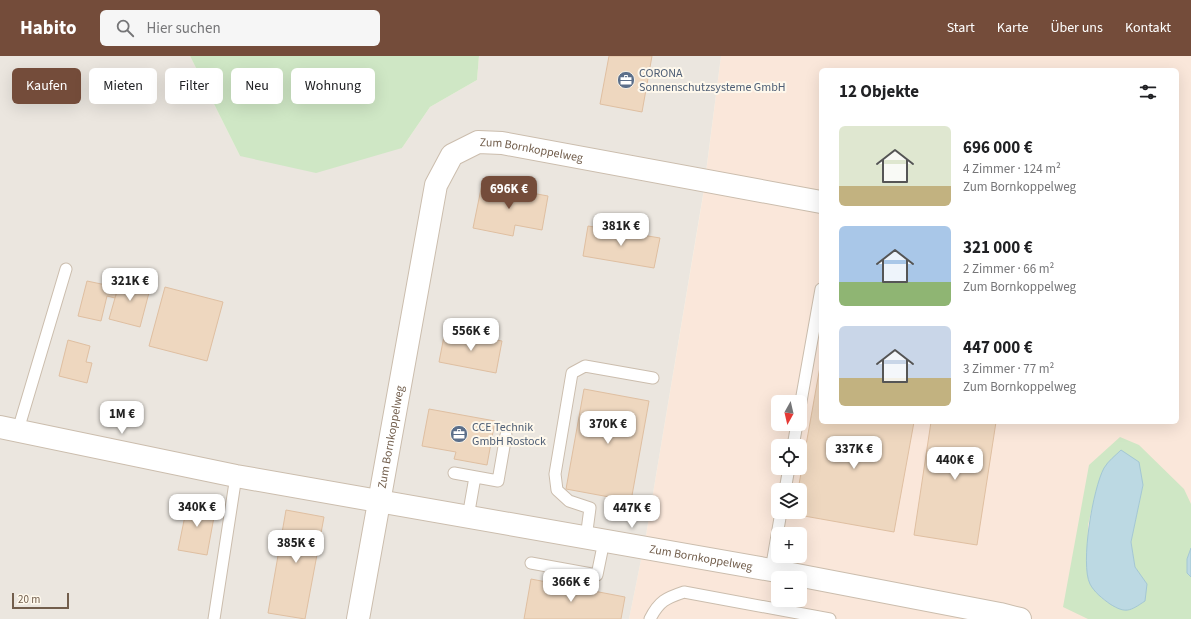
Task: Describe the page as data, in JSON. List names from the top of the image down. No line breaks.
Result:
{"streets":{"street":["Zum Bornkoppelweg"]},"places":{"office":["CORONA Sonnenschutzsysteme GmbH","CCE Technik GmbH Rostock"]},"scale_bar":"20 m","north":"bottom","page":{"header":"Habito","search":"Hier suchen","nav":["Start","Karte","Über uns","Kontakt"],"chip":["Kaufen","Mieten","Filter","Neu","Wohnung"],"heading":"12 Objekte","list":[{"name":"696 000 €","note":"4 Zimmer · 124 m² · Zum Bornkoppelweg"},{"name":"321 000 €","note":"2 Zimmer · 66 m² · Zum Bornkoppelweg"},{"name":"447 000 €","note":"3 Zimmer · 77 m² · Zum Bornkoppelweg"}],"price":["696K €","381K €","321K €","556K €","1M €","370K €","337K €","440K €","340K €","447K €","385K €","366K €"],"map_buttons":["+","−"],"scale":"20 m"}}
